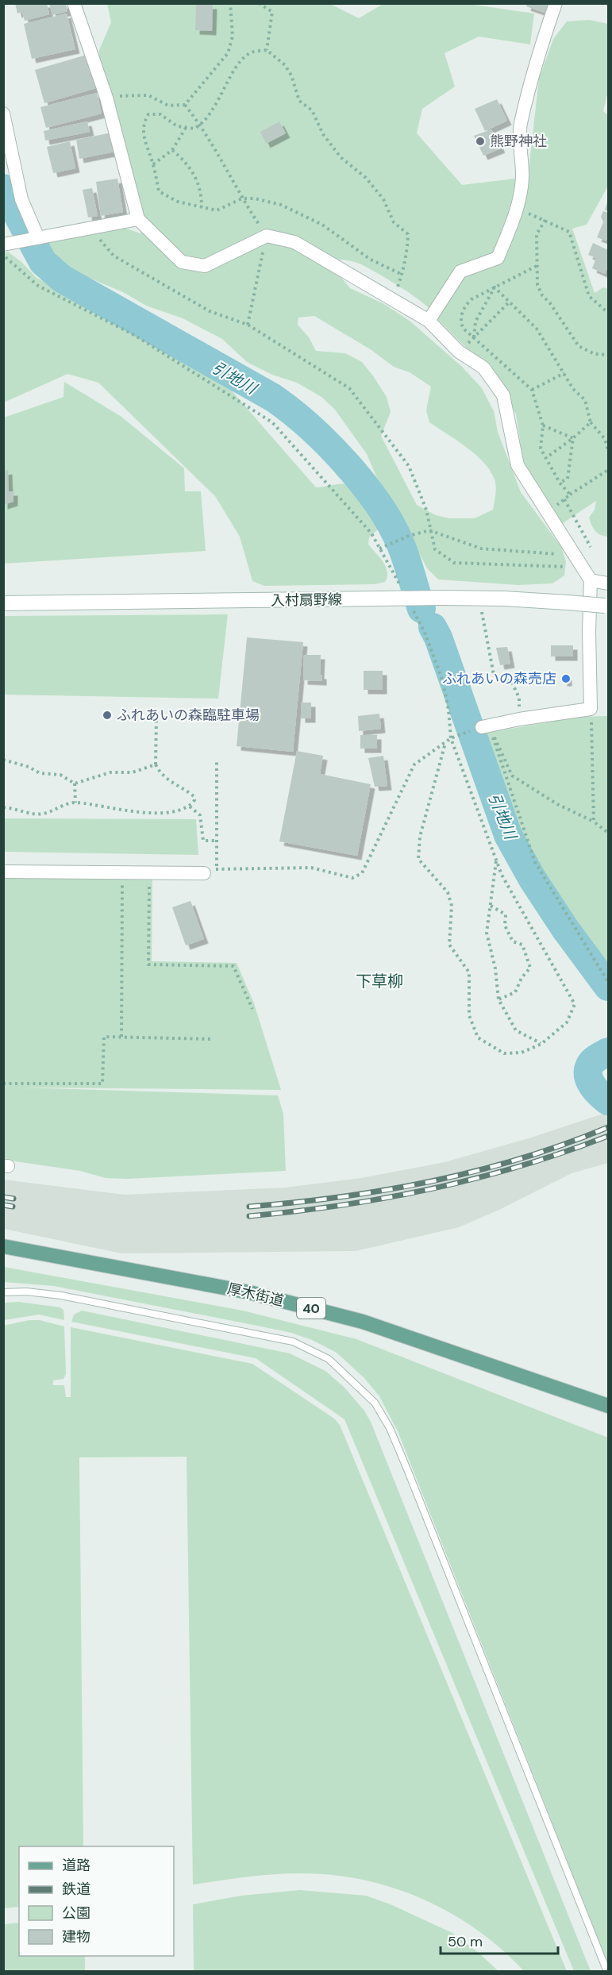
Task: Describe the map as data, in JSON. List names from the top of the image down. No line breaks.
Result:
{"streets":{"main road":["厚木街道","40"],"street":["入村扇野線"]},"districts":["下草柳"],"water":["引地川"],"places":["熊野神社","ふれあいの森売店","ふれあいの森臨駐車場"],"legend":["道路","鉄道","公園","建物"],"scale_bar":"50 m"}
